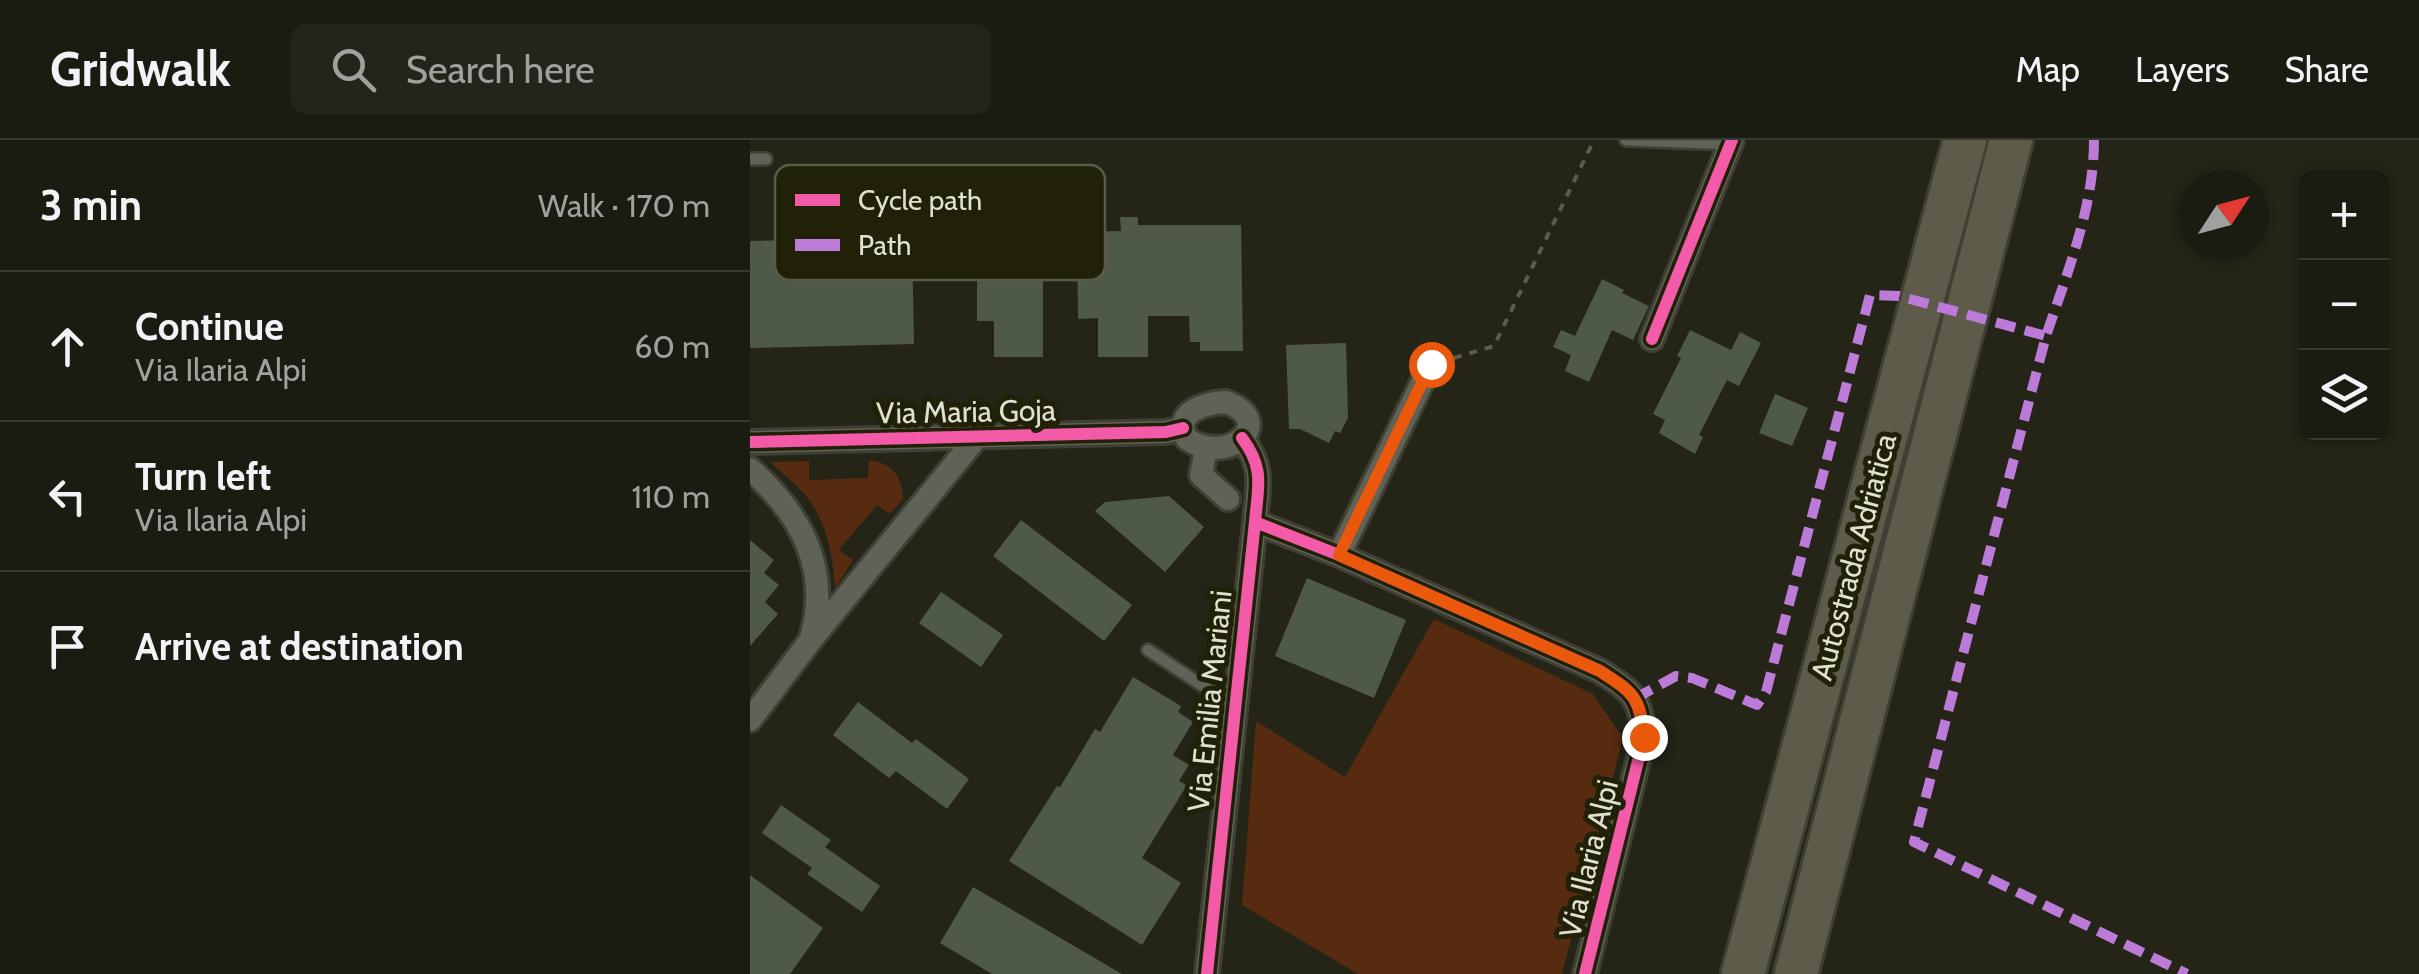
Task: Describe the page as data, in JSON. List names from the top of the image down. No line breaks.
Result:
{"streets":{"highway":["Autostrada Adriatica"],"street":["Via Maria Goja","Via Emilia Mariani","Via Ilaria Alpi"]},"crossings":[["Via Maria Goja","Via Emilia Mariani"],["Via Emilia Mariani","Via Ilaria Alpi"]],"legend":["Cycle path","Path"],"north":"top right","page":{"header":"Gridwalk","search":"Search here","nav":["Map","Layers","Share"],"heading":["3 min","Walk · 170 m"],"map_buttons":["+","−"],"list":[["Continue","Via Ilaria Alpi","60 m"],["Turn left","Via Ilaria Alpi","110 m"],"Arrive at destination"]}}
